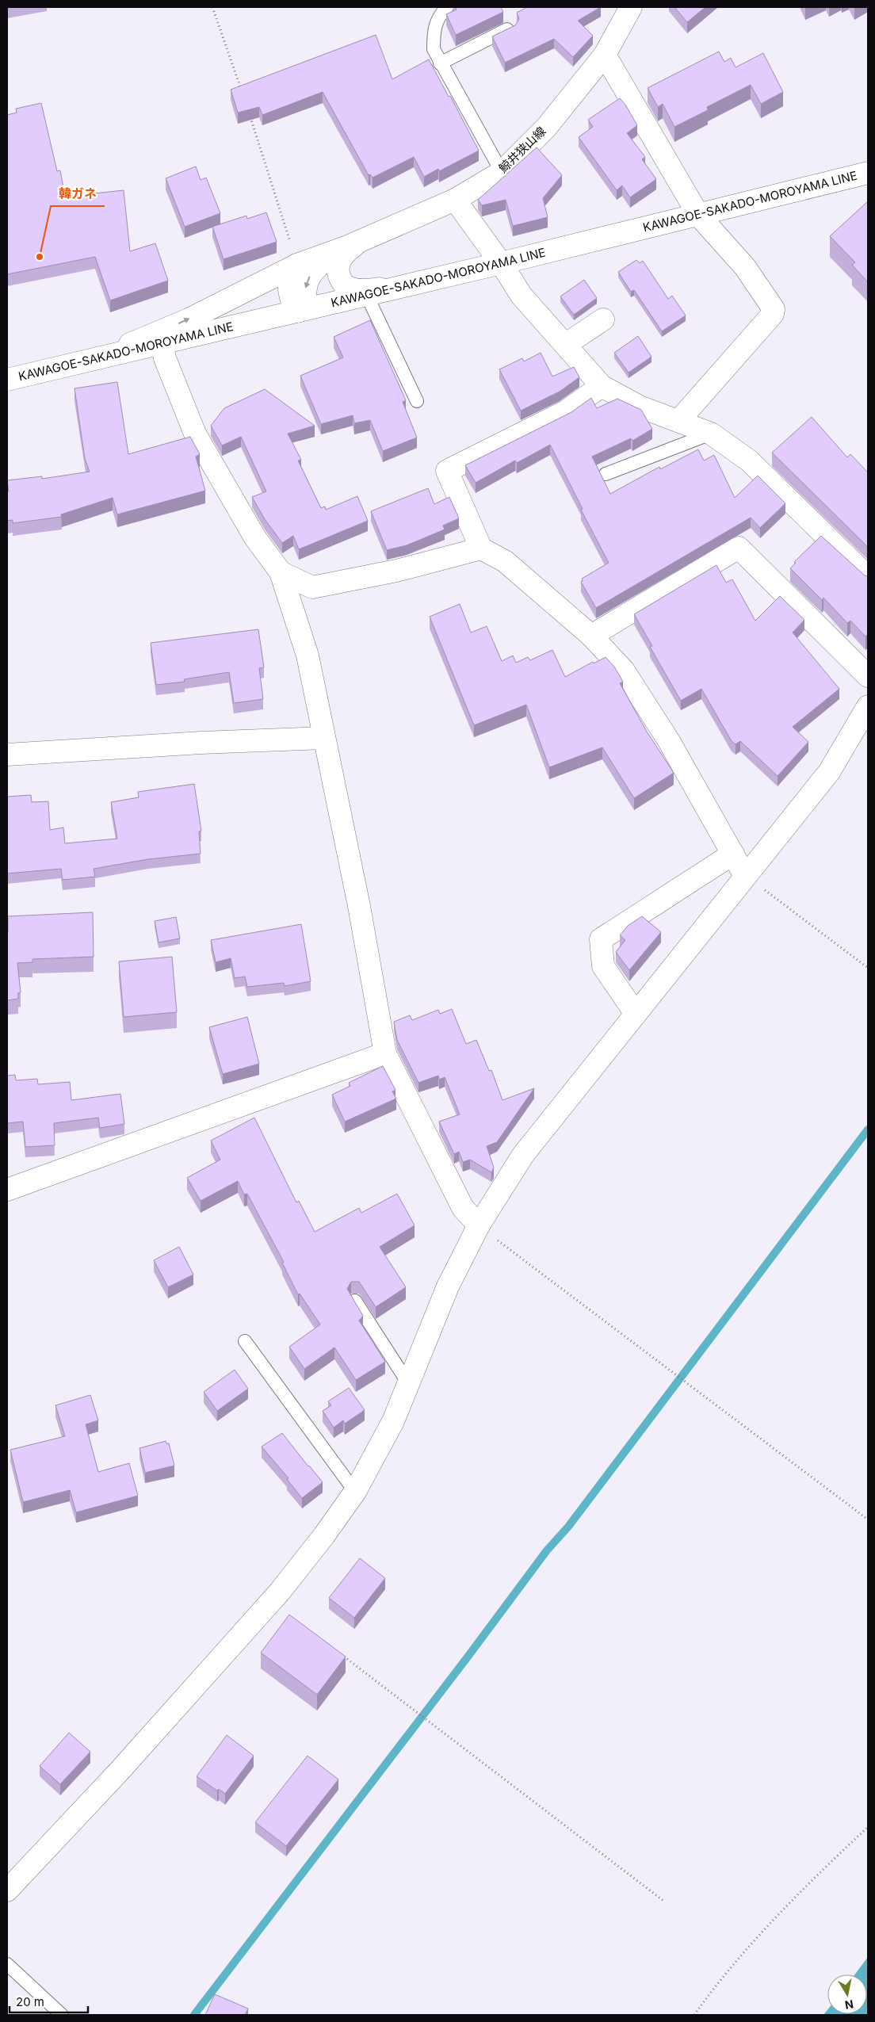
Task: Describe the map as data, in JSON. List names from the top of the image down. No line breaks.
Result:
{"streets":{"street":["鯨井狭山線","KAWAGOE-SAKADO-MOROYAMA LINE"]},"places":["韓ガネ"],"scale_bar":"20 m","north":"bottom"}
